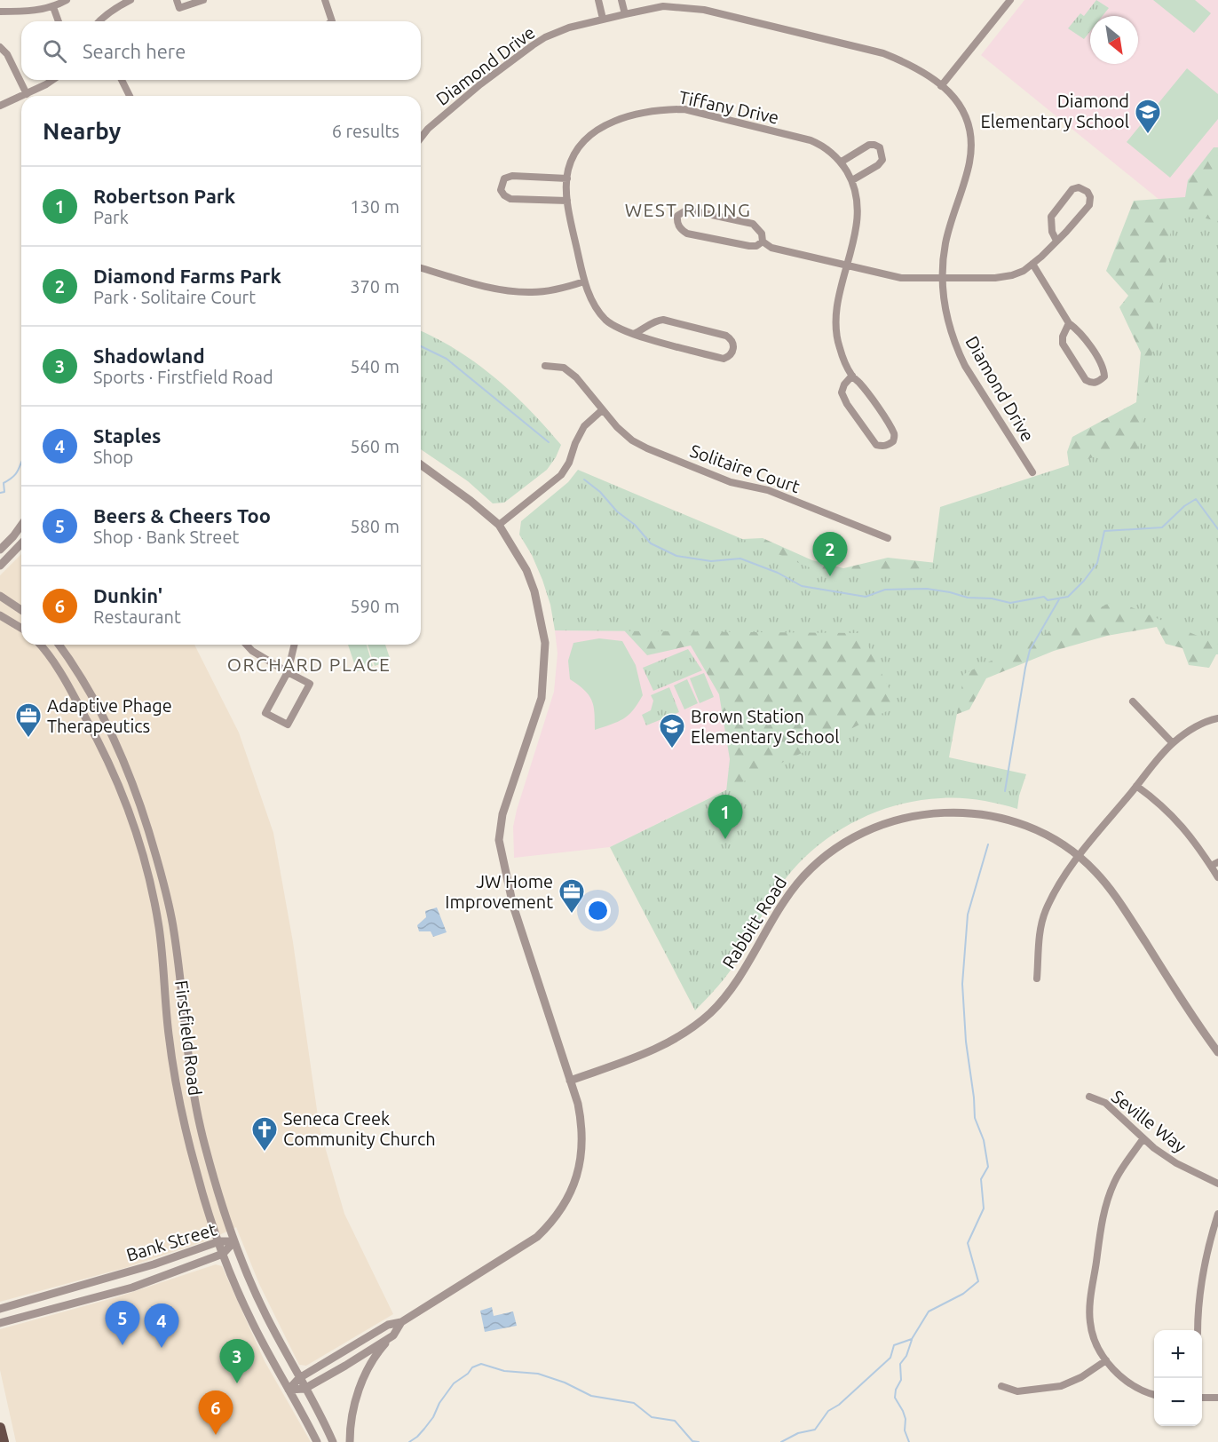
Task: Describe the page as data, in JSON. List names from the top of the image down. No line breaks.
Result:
{"streets":{"street":["Diamond Drive","Tiffany Drive","Solitaire Court","Rabbitt Road","Firstfield Road","Seville Way","Bank Street"]},"crossings":[["Firstfield Road","Bank Street"]],"districts":["WEST RIDING","ORCHARD PLACE"],"places":{"school or university":["Diamond Elementary School","Brown Station Elementary School"],"office":["Adaptive Phage Therapeutics","JW Home Improvement"],"church":["Seneca Creek Community Church"]},"north":"bottom right","page":{"search":"Search here","heading":["Nearby","6 results"],"list":[{"mark":"1","name":"Robertson Park","note":"Park","value":"130 m"},{"mark":"2","name":"Diamond Farms Park","note":"Park · Solitaire Court","value":"370 m"},{"mark":"3","name":"Shadowland","note":"Sports · Firstfield Road","value":"540 m"},{"mark":"4","name":"Staples","note":"Shop","value":"560 m"},{"mark":"5","name":"Beers & Cheers Too","note":"Shop · Bank Street","value":"580 m"},{"mark":"6","name":"Dunkin'","note":"Restaurant","value":"590 m"}],"pins":["2","1","5","4","3","6"],"map_buttons":["+","−"]}}
